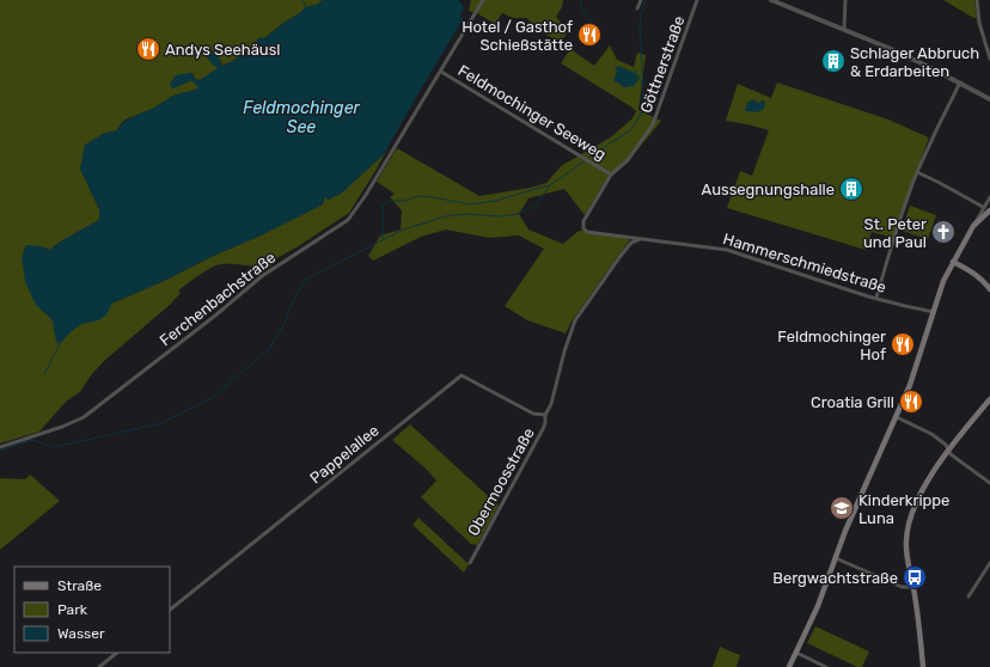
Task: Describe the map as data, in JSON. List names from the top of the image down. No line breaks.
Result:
{"streets":{"street":["Göttnerstraße","Feldmochinger Seeweg","Hammerschmiedstraße","Ferchenbachstraße","Pappelallee","Obermoosstraße"]},"crossings":[["Göttnerstraße","Feldmochinger Seeweg"],["Göttnerstraße","Hammerschmiedstraße"],["Feldmochinger Seeweg","Ferchenbachstraße"],["Hammerschmiedstraße","Obermoosstraße"],["Pappelallee","Obermoosstraße"]],"water":["Feldmochinger See"],"places":{"restaurant":["Hotel / Gasthof Schießstätte","Andys Seehäusl","Feldmochinger Hof","Croatia Grill"],"building":["Schlager Abbruch & Erdarbeiten","Aussegnungshalle"],"church":["St. Peter und Paul"],"school or university":["Kinderkrippe Luna"],"bus stop":["Bergwachtstraße"]},"legend":["Straße","Park","Wasser"]}
